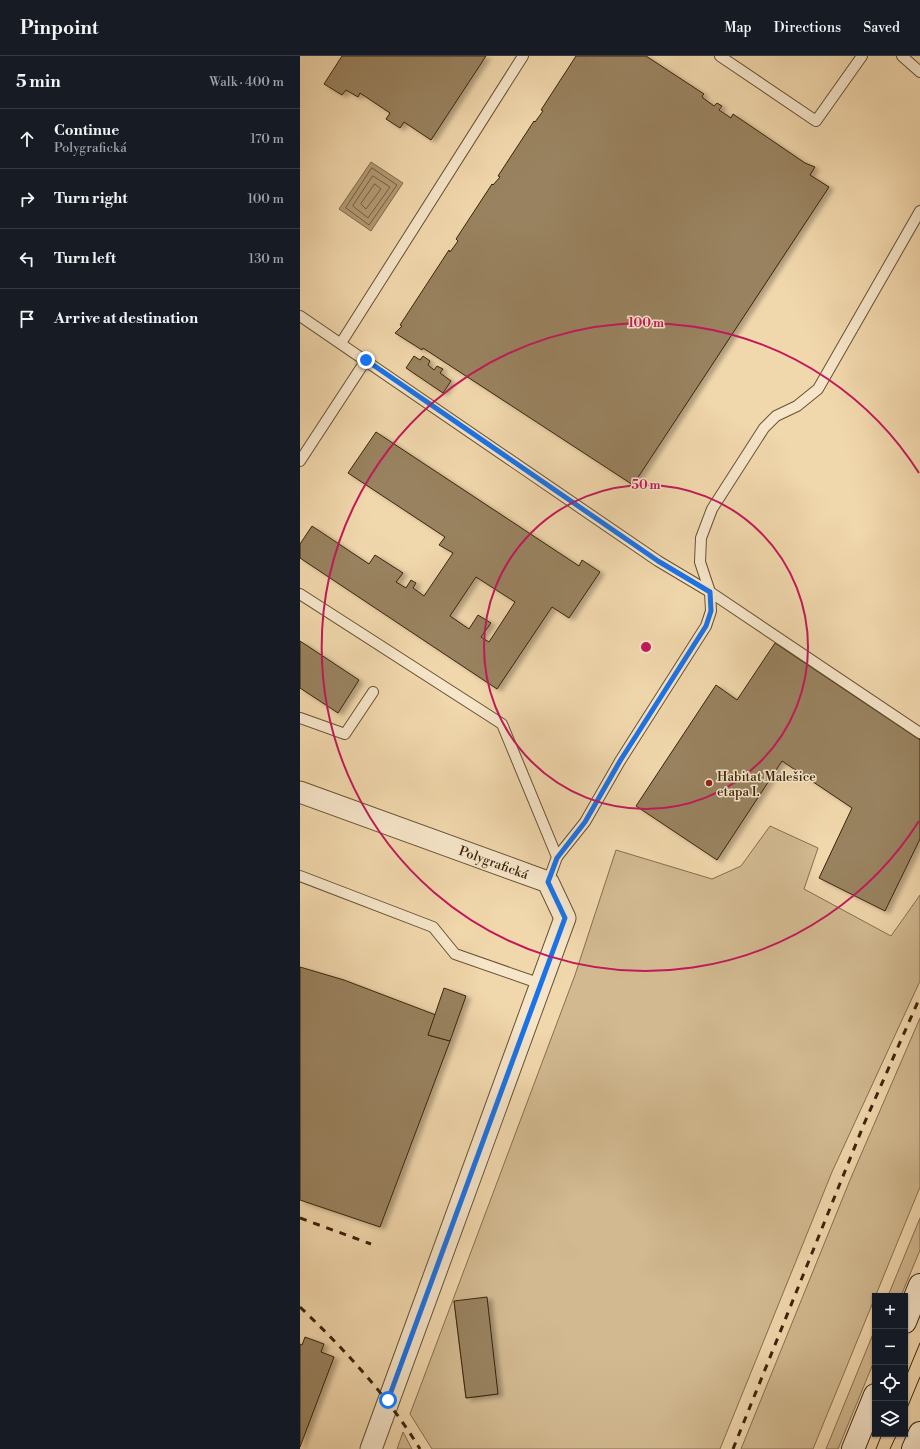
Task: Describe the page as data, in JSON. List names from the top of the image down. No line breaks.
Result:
{"streets":{"street":["Polygrafická"]},"places":["Habitat Malešice etapa I."],"page":{"header":"Pinpoint","nav":["Map","Directions","Saved"],"heading":["5 min","Walk · 400 m"],"list":[["Continue","Polygrafická","170 m"],["Turn right","100 m"],["Turn left","130 m"],"Arrive at destination"],"map_buttons":["+","−"]},"rings":["100 m","50 m"]}
